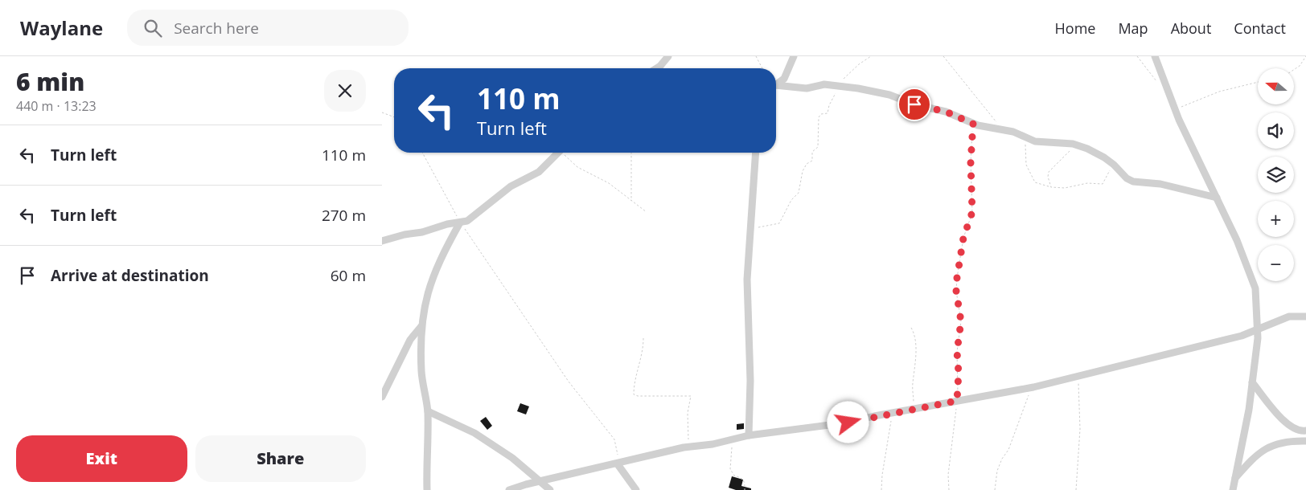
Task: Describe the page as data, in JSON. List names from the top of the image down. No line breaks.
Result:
{"north":"left","page":{"header":"Waylane","search":"Search here","nav":["Home","Map","About","Contact"],"heading":["6 min","440 m · 13:23"],"map_buttons":["+","−"],"turn":["110 m","Turn left"],"list":[{"name":"Turn left","value":"110 m"},{"name":"Turn left","value":"270 m"},{"name":"Arrive at destination","value":"60 m"}],"buttons":["Exit","Share"]}}
